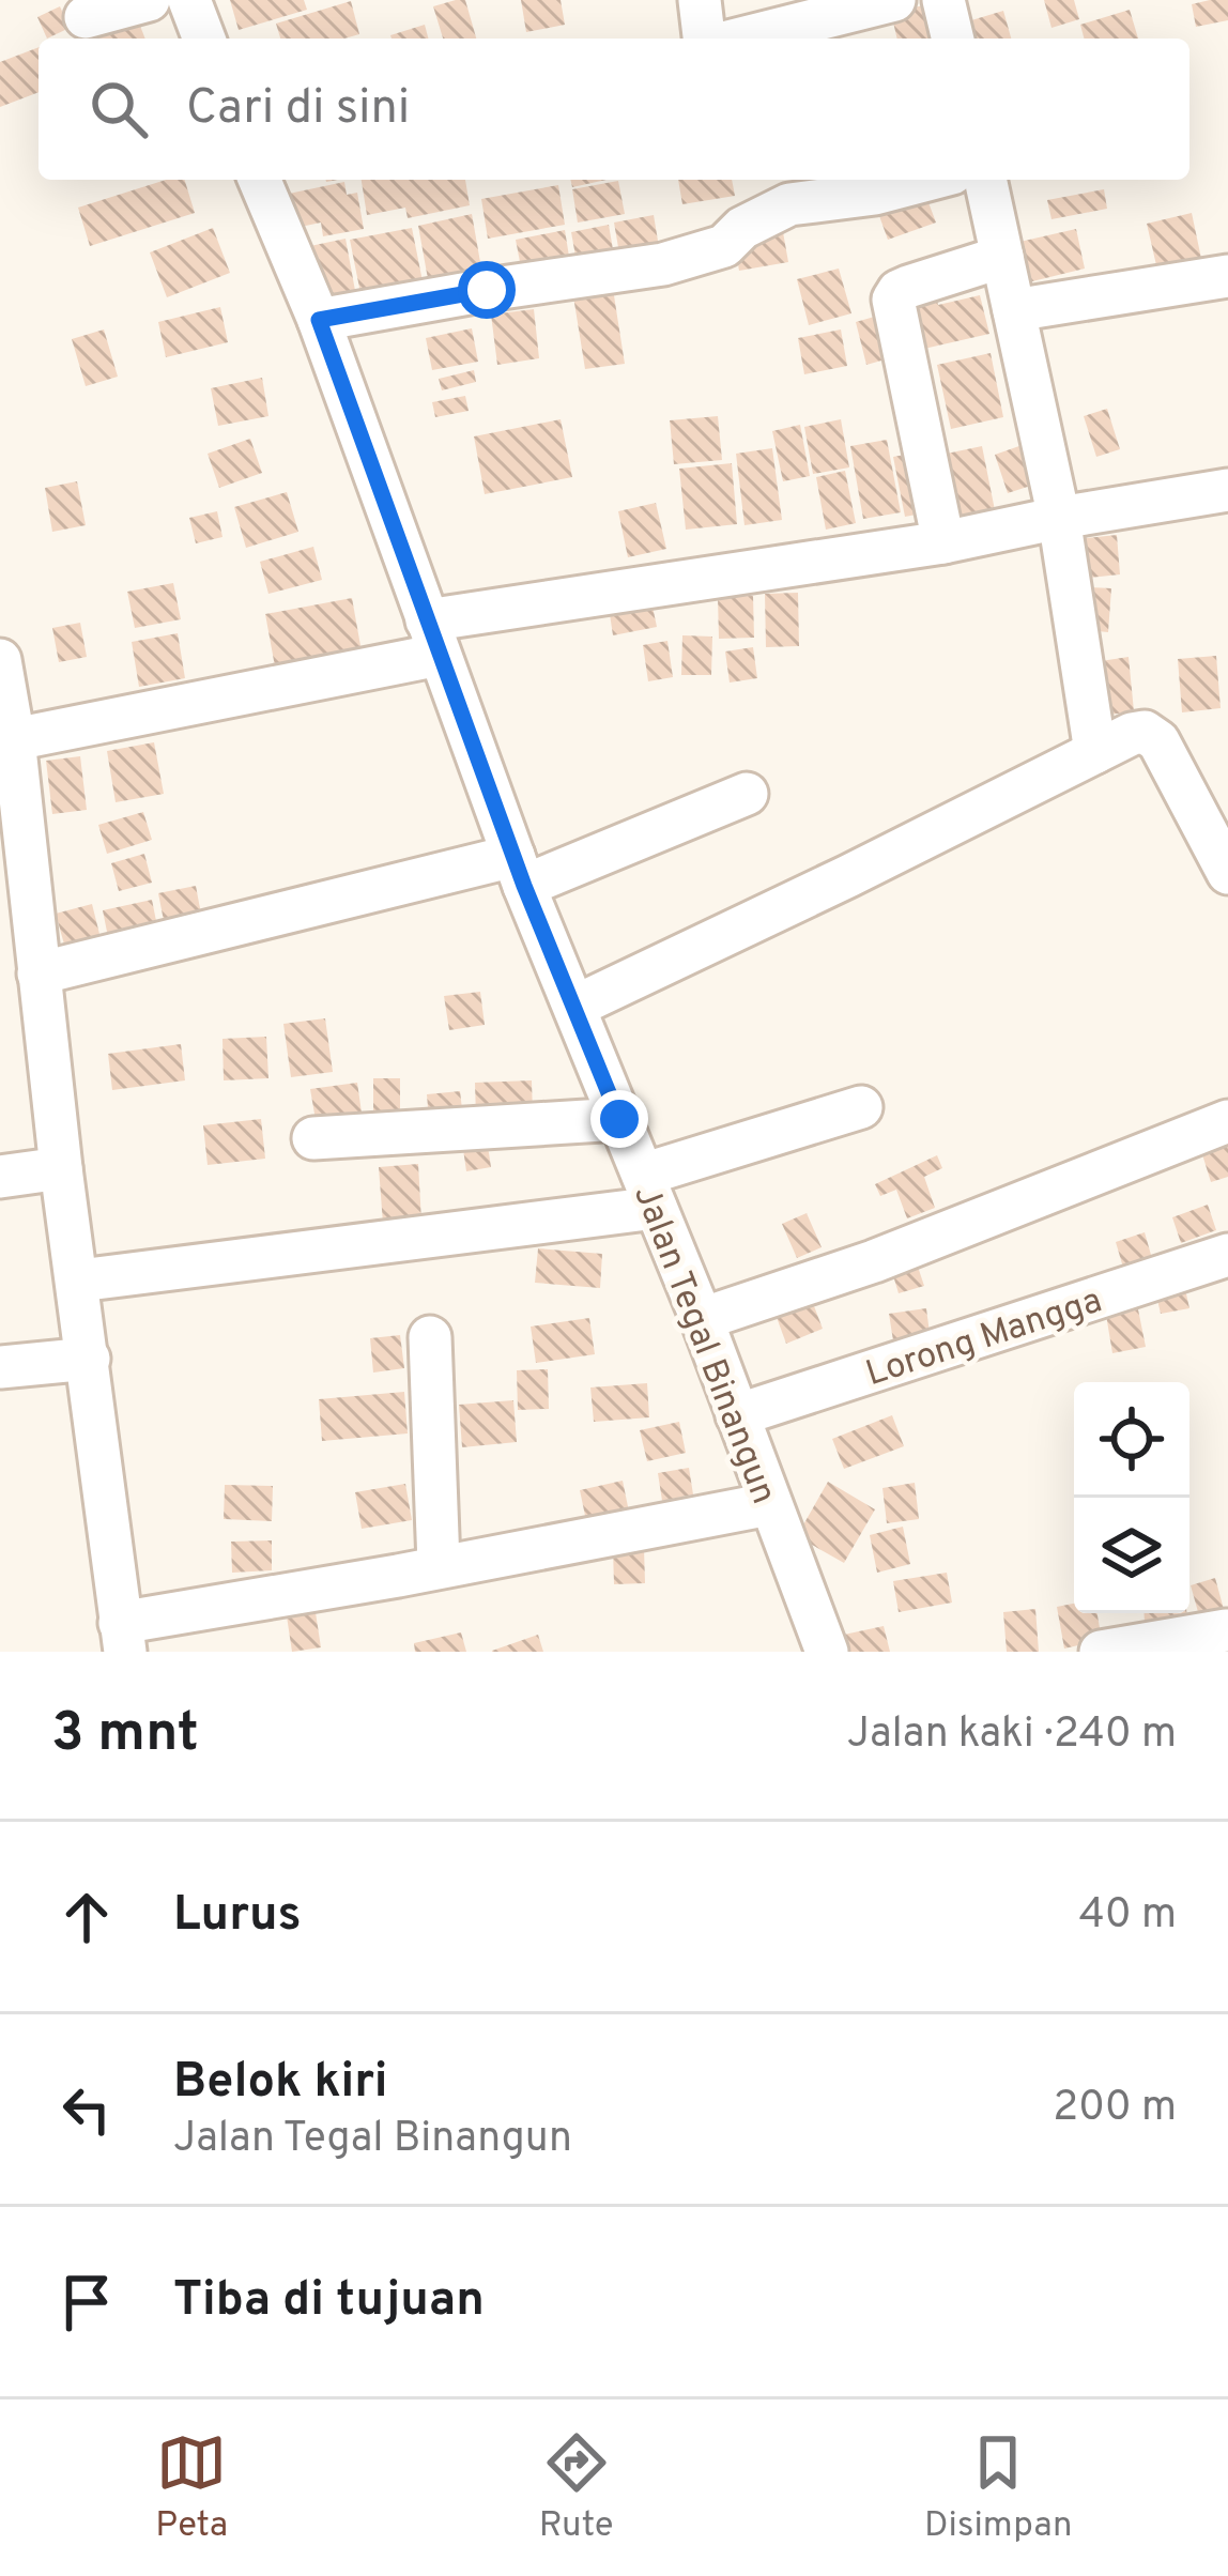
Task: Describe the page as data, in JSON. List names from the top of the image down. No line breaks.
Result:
{"streets":{"street":["Lorong Mangga","Jalan Tegal Binangun"]},"crossings":[["Lorong Mangga","Jalan Tegal Binangun"]],"page":{"search":"Cari di sini","heading":["3 mnt","Jalan kaki · 240 m"],"list":[["Lurus","40 m"],["Belok kiri","Jalan Tegal Binangun","200 m"],"Tiba di tujuan"],"nav":["Peta","Rute","Disimpan"]}}
